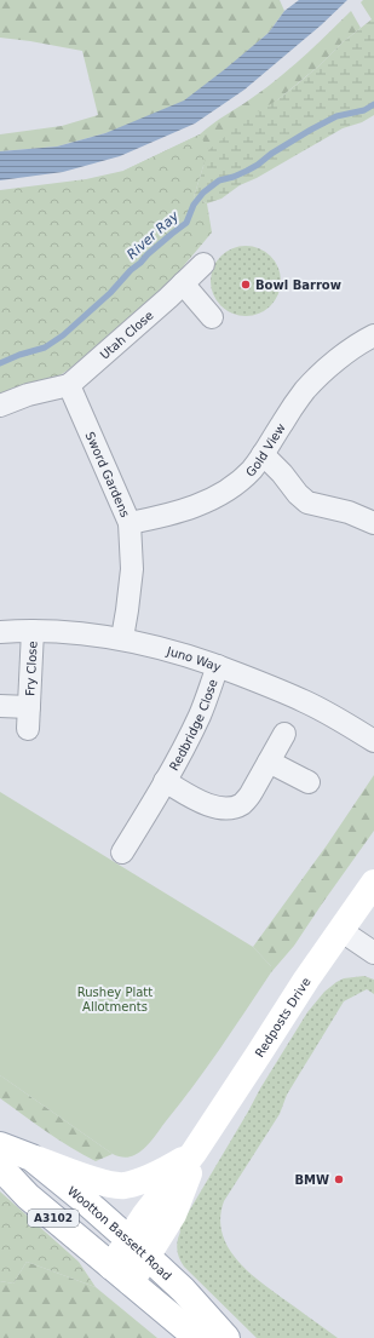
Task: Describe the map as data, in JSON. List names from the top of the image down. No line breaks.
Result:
{"streets":{"main road":["Redposts Drive","A3102","Wootton Bassett Road"],"street":["Utah Close","Gold View","Sword Gardens","Juno Way","Fry Close","Redbridge Close"]},"crossings":[["Utah Close","Sword Gardens"],["Gold View","Sword Gardens"],["Sword Gardens","Juno Way"],["Juno Way","Fry Close"],["Juno Way","Redbridge Close"],["Redposts Drive","A3102"],["Redposts Drive","Wootton Bassett Road"]],"water":["River Ray"],"parks":["Rushey Platt Allotments"],"places":["Bowl Barrow","BMW"]}
